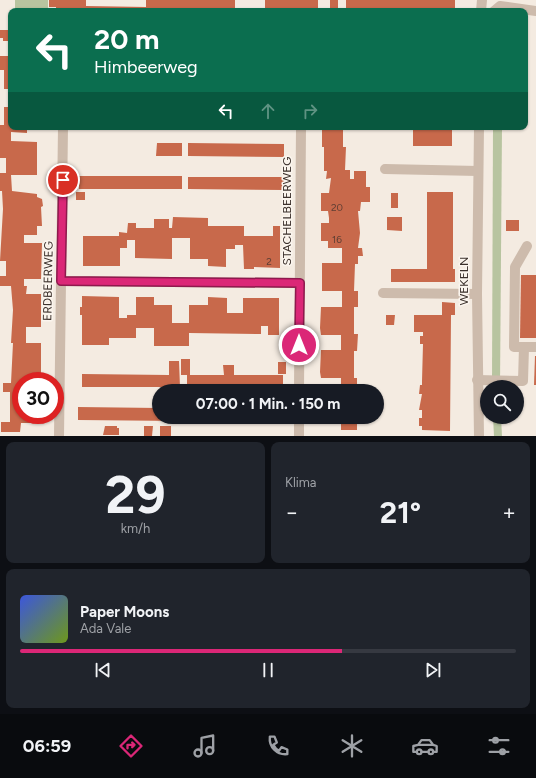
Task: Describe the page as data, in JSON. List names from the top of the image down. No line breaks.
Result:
{"streets":{"street":["STACHELBEERWEG","ERDBEERWEG","WEKELN"]},"house_numbers":["20","16","2"],"page":{"turn":["20 m","Himbeerweg"],"limit":"30","trip":"07:00 · 1 Min. · 150 m","tile":[["29","km/h"],"Klima"],"heat":["−","21°","+"],"song":["Paper Moons","Ada Vale"],"tabs":"06:59"}}
